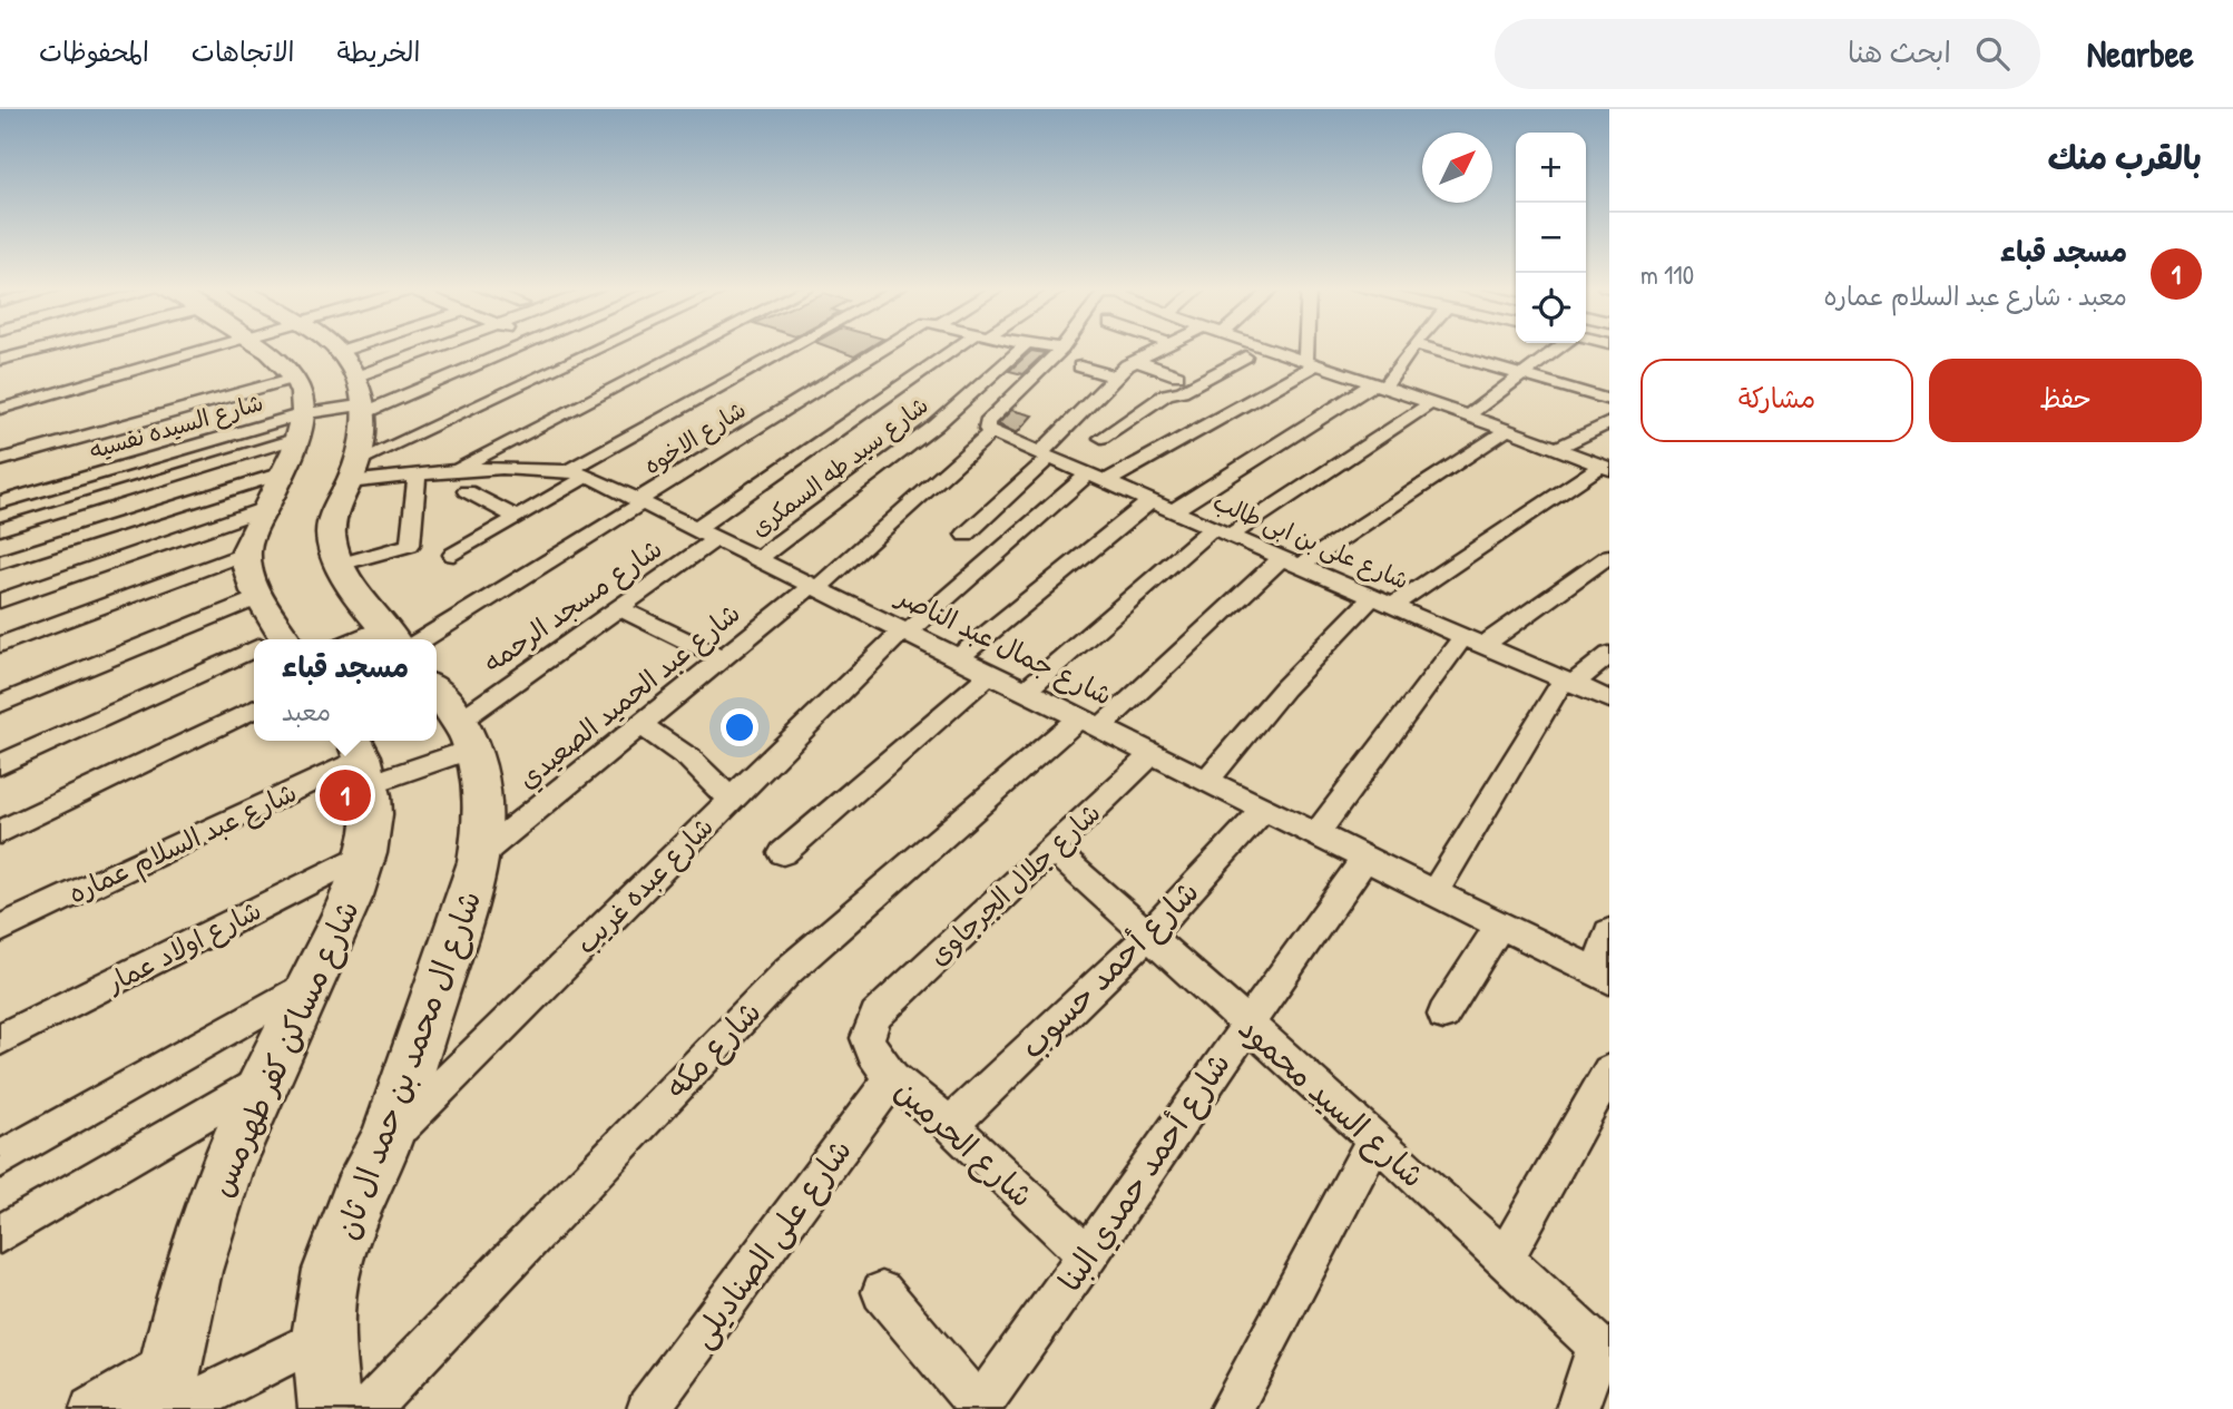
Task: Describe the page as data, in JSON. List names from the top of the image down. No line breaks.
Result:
{"streets":{"street":["شارع السيده نفسيه","شارع الاخوه","شارع سيد طه السمكرى","شارع على بن ابى طالب","شارع مسجد الرحمه","شارع جمال عبد الناصر","شارع عبد الحميد الصعيدي","شارع عبد السلام عماره","شارع جلال الجرجاوى","شارع عبده غريب","شارع اولاد عمار","شارع أحمد حسوب","شارع مساكن كفر طهرمس","شارع مكه","شارع ال محمد بن حمد ال ثان","شارع السيد محمود","شارع الحرمين","شارع أحمد حمدي البنا","شارع على الصناديلى"]},"crossings":[["شارع الاخوه","شارع جمال عبد الناصر"],["شارع سيد طه السمكرى","شارع جمال عبد الناصر"],["شارع على بن ابى طالب","شارع عبد الحميد الصعيدي"],["شارع على بن ابى طالب","شارع عبده غريب"],["شارع مسجد الرحمه","شارع جمال عبد الناصر"],["شارع مسجد الرحمه","شارع عبد السلام عماره"],["شارع مسجد الرحمه","شارع مساكن كفر طهرمس"],["شارع مسجد الرحمه","شارع ال محمد بن حمد ال ثان"],["شارع جمال عبد الناصر","شارع عبد الحميد الصعيدي"],["شارع جمال عبد الناصر","شارع جلال الجرجاوى"],["شارع جمال عبد الناصر","شارع عبده غريب"],["شارع جمال عبد الناصر","شارع أحمد حسوب"],["شارع جمال عبد الناصر","شارع مكه"],["شارع جمال عبد الناصر","شارع أحمد حمدي البنا"],["شارع عبد الحميد الصعيدي","شارع ال محمد بن حمد ال ثان"],["شارع عبد السلام عماره","شارع مساكن كفر طهرمس"],["شارع جلال الجرجاوى","شارع السيد محمود"],["شارع جلال الجرجاوى","شارع الحرمين"],["شارع عبده غريب","شارع ال محمد بن حمد ال ثان"],["شارع اولاد عمار","شارع مساكن كفر طهرمس"],["شارع أحمد حسوب","شارع السيد محمود"],["شارع أحمد حسوب","شارع الحرمين"],["شارع السيد محمود","شارع أحمد حمدي البنا"],["شارع الحرمين","شارع أحمد حمدي البنا"],["شارع الحرمين","شارع على الصناديلى"]],"north":"top right","page":{"header":"Nearbee","search":"ابحث هنا","nav":["الخريطة","الاتجاهات","المحفوظات"],"heading":"بالقرب منك","map_buttons":["+","−"],"list":[{"mark":"1","name":"مسجد قباء","note":"معبد · شارع عبد السلام عماره","value":"110 m"}],"buttons":["حفظ","مشاركة"],"popup":["مسجد قباء","معبد"],"pins":"1"}}
